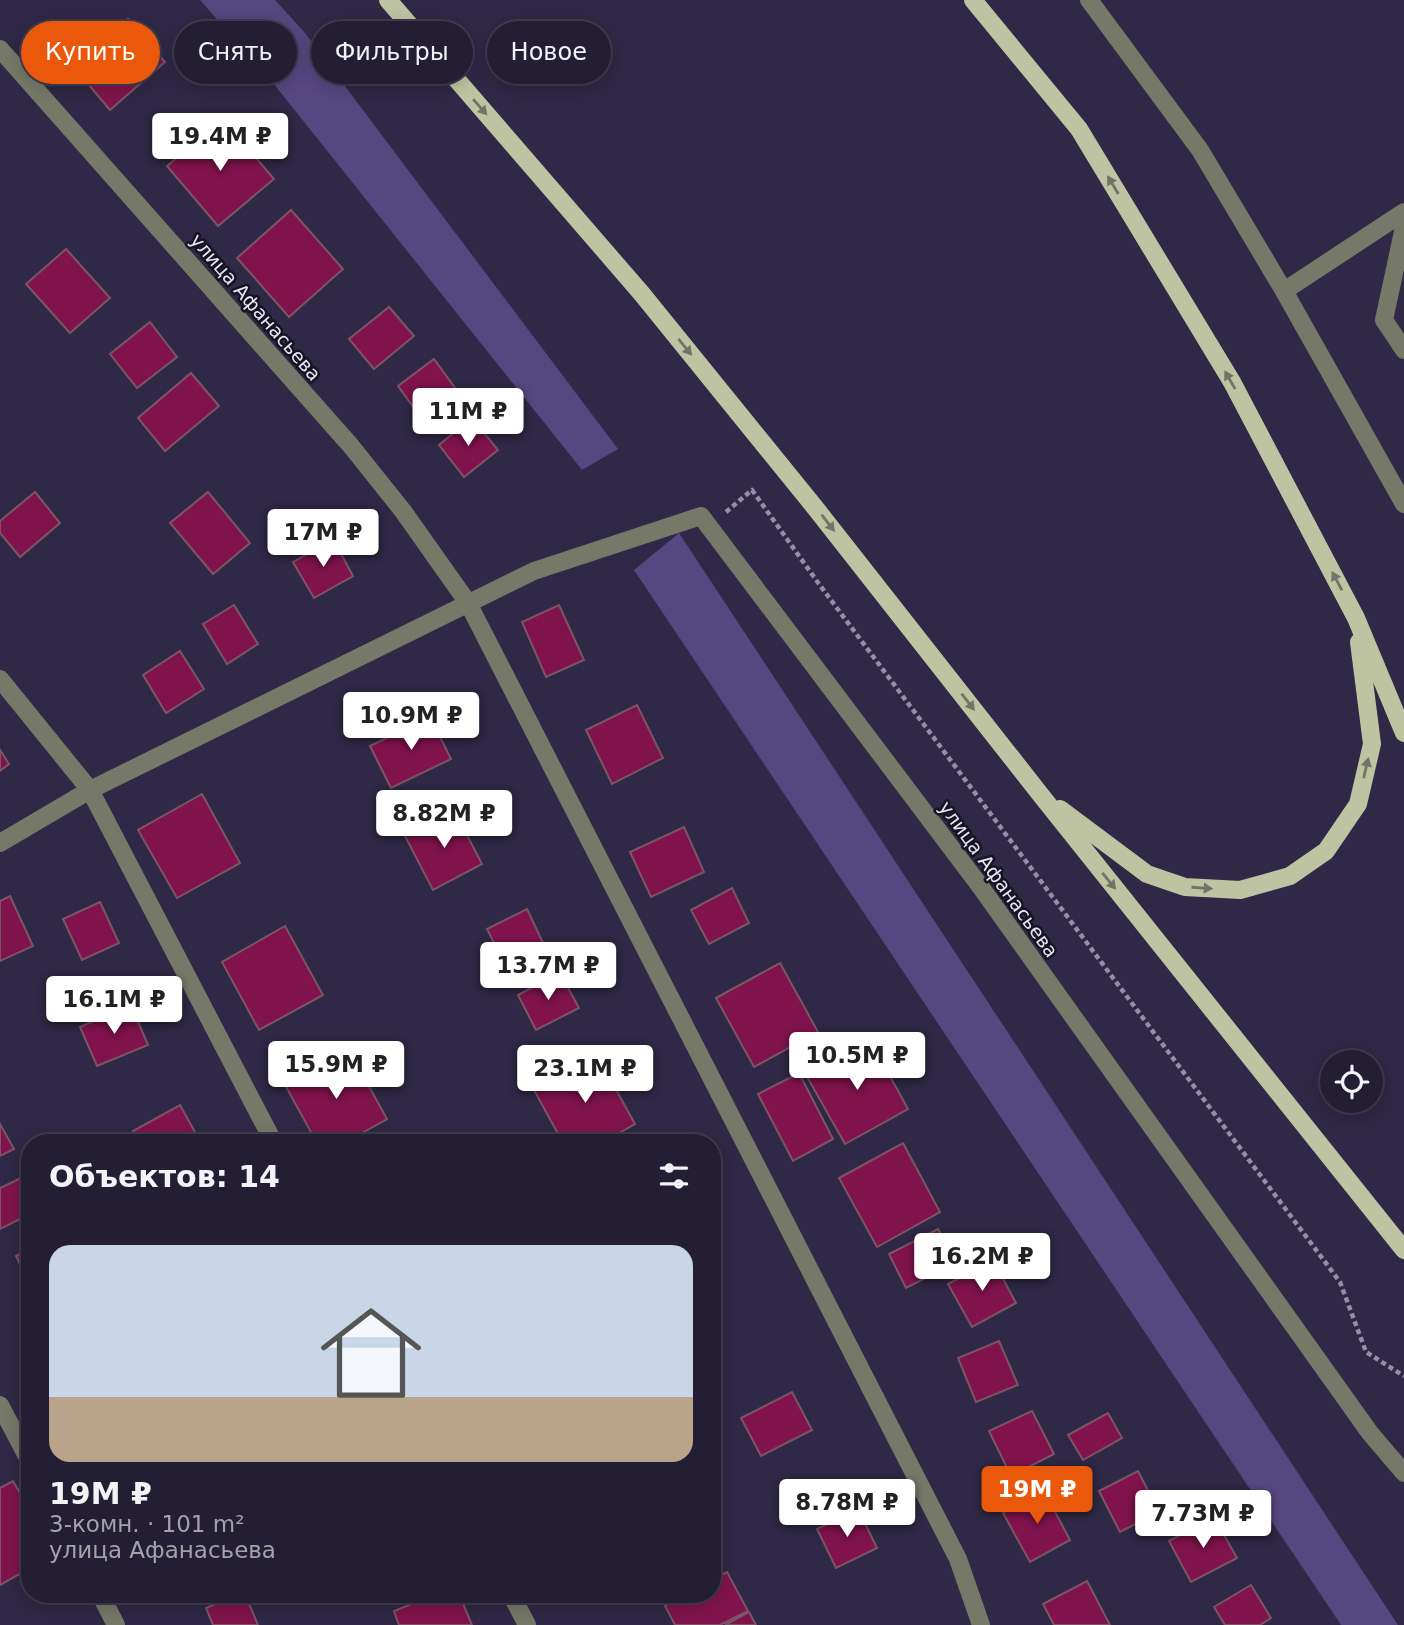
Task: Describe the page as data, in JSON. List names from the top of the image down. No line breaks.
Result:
{"streets":{"street":["улица Афанасьева"]},"page":{"chip":["Купить","Снять","Фильтры","Новое"],"price":["19.4M ₽","11M ₽","17M ₽","10.9M ₽","8.82M ₽","13.7M ₽","16.1M ₽","10.5M ₽","15.9M ₽","23.1M ₽","16.2M ₽","19M ₽","8.78M ₽","7.73M ₽"],"heading":"Объектов: 14","list":[{"name":"19M ₽","note":"3-комн. · 101 m² · улица Афанасьева"}]}}
